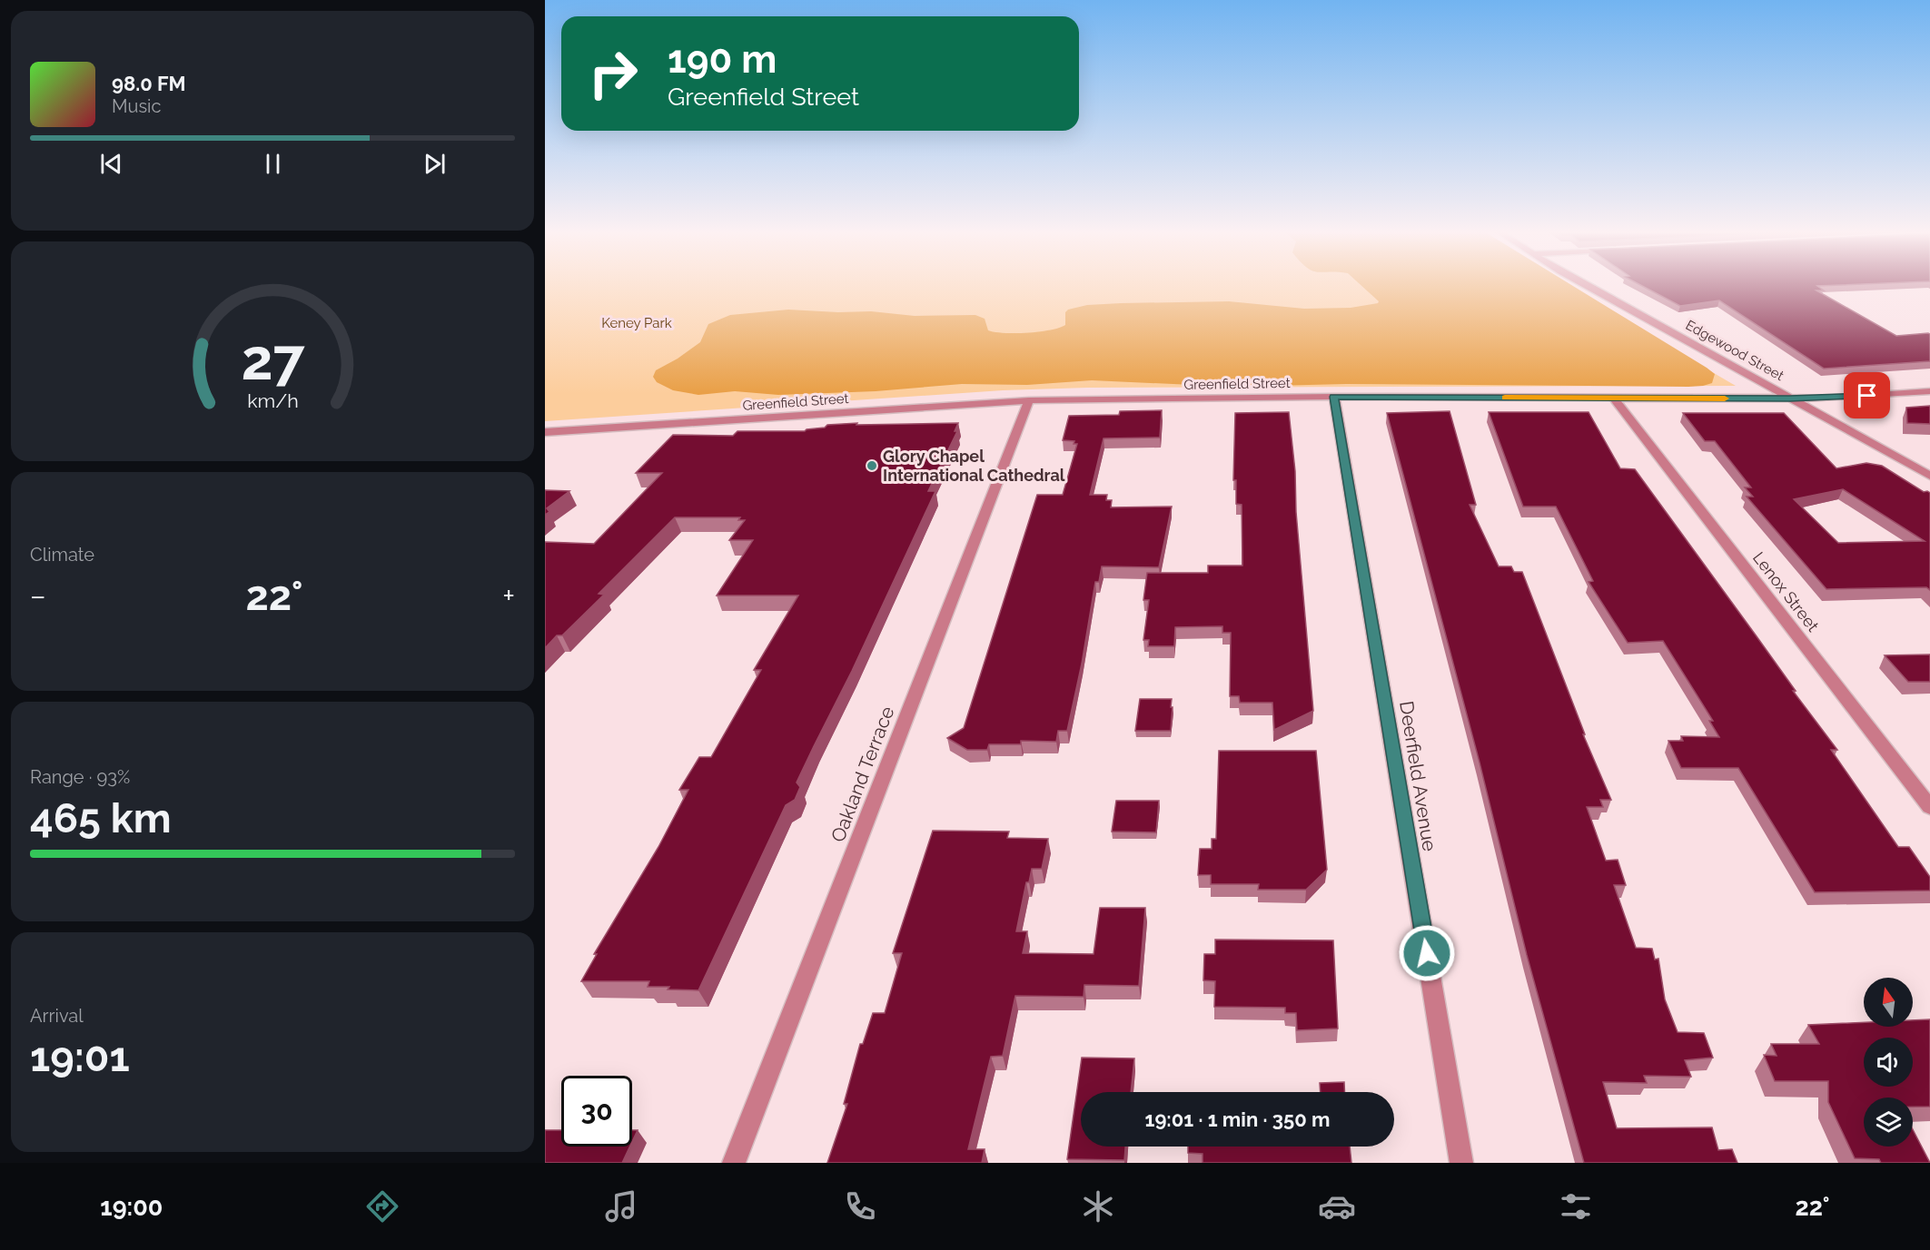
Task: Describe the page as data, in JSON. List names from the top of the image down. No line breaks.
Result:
{"streets":{"street":["Edgewood Street","Greenfield Street","Lenox Street","Oakland Terrace","Deerfield Avenue"]},"crossings":[["Edgewood Street","Greenfield Street"],["Greenfield Street","Lenox Street"],["Greenfield Street","Oakland Terrace"],["Greenfield Street","Deerfield Avenue"]],"parks":["Keney Park"],"places":["Glory Chapel International Cathedral"],"north":"top","page":{"turn":["190 m","Greenfield Street"],"song":["98.0 FM","Music"],"tile":["Climate",["Range · 93%","465 km"],["Arrival","19:01"]],"heat":["−","22°","+"],"limit":"30","trip":"19:01 · 1 min · 350 m","tabs":["19:00","22°"],"gauge":["27","km/h"]}}
